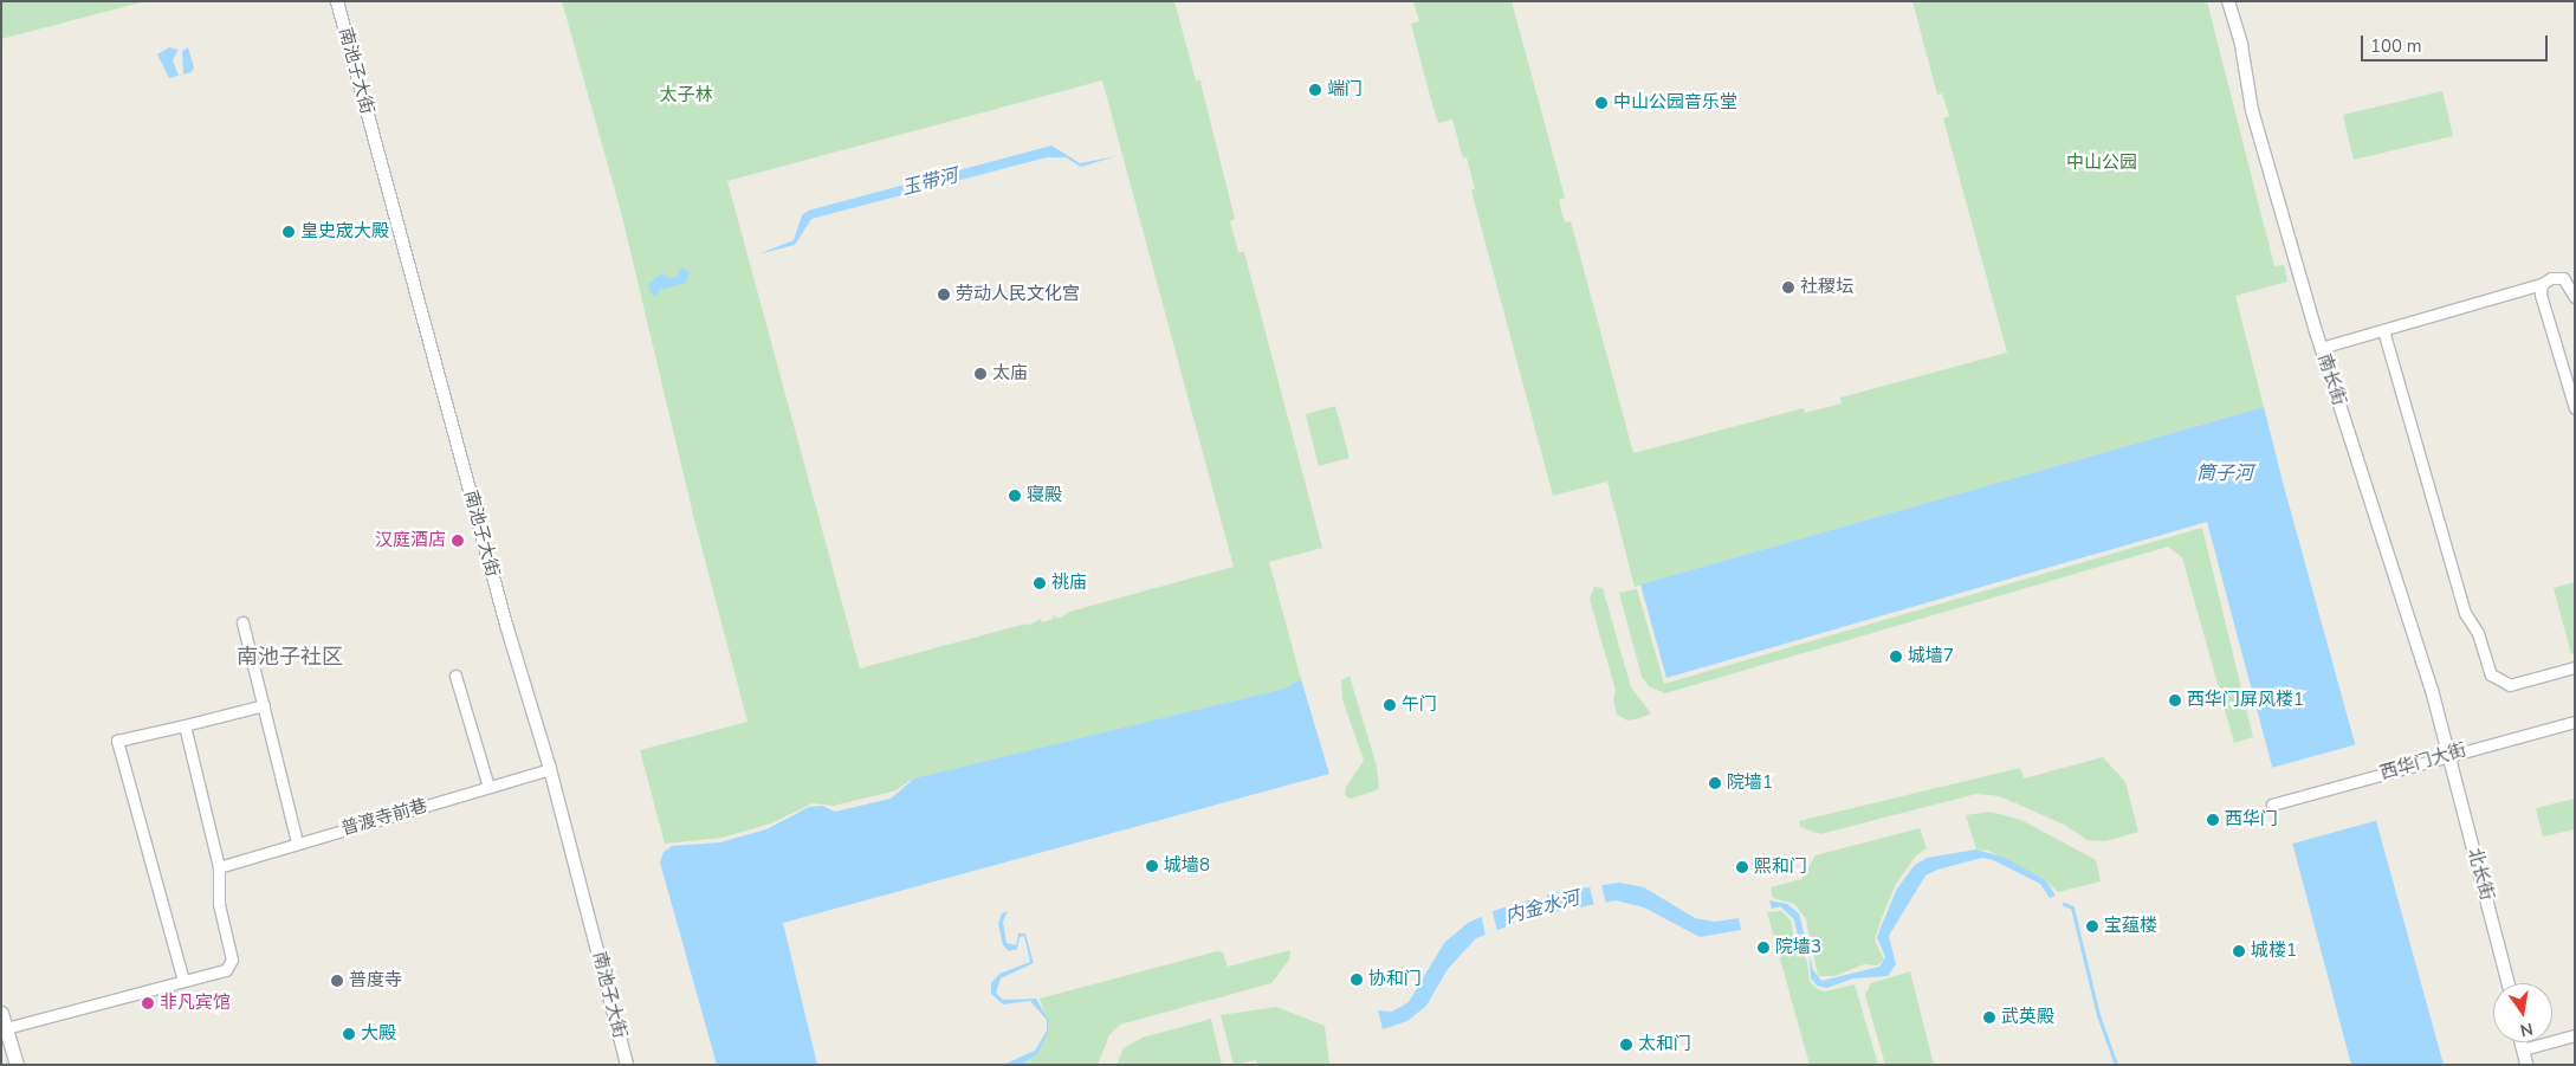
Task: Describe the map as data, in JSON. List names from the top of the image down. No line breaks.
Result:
{"streets":{"street":["南池子大街","南长街","西华门大街","普渡寺前巷","北长街"]},"crossings":[["南池子大街","普渡寺前巷"],["南长街","西华门大街"],["南长街","北长街"],["西华门大街","北长街"]],"districts":["南池子社区"],"water":["玉带河","筒子河","内金水河"],"parks":["太子林","中山公园"],"places":["端门","中山公园音乐堂","皇史宬大殿","社稷坛","劳动人民文化宫","太庙","寝殿","汉庭酒店","祧庙","城墙7","西华门屏风楼1","午门","院墙1","西华门","城墙8","熙和门","宝蕴楼","院墙3","城楼1","协和门","普度寺","非凡宾馆","武英殿","大殿","太和门"],"scale_bar":"100 m","north":"bottom"}
